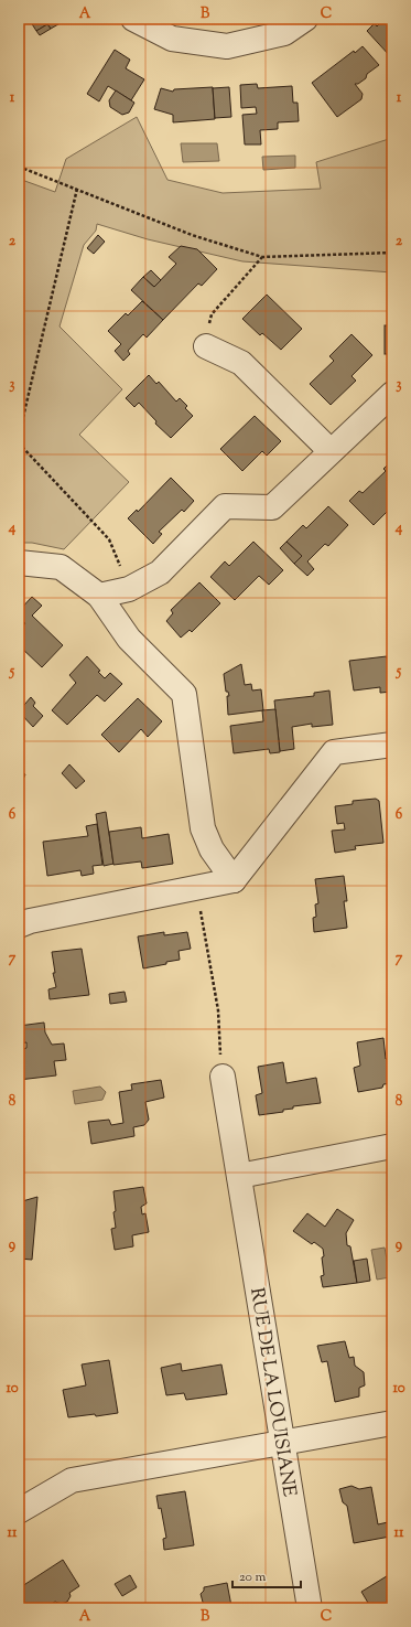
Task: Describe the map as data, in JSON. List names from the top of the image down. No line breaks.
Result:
{"streets":{"street":["RUE DE LA LOUISIANE"]},"scale_bar":"20 m","grid":{"columns":["A","B","C"],"rows":["1","2","3","4","5","6","7","8","9","10","11"]}}
